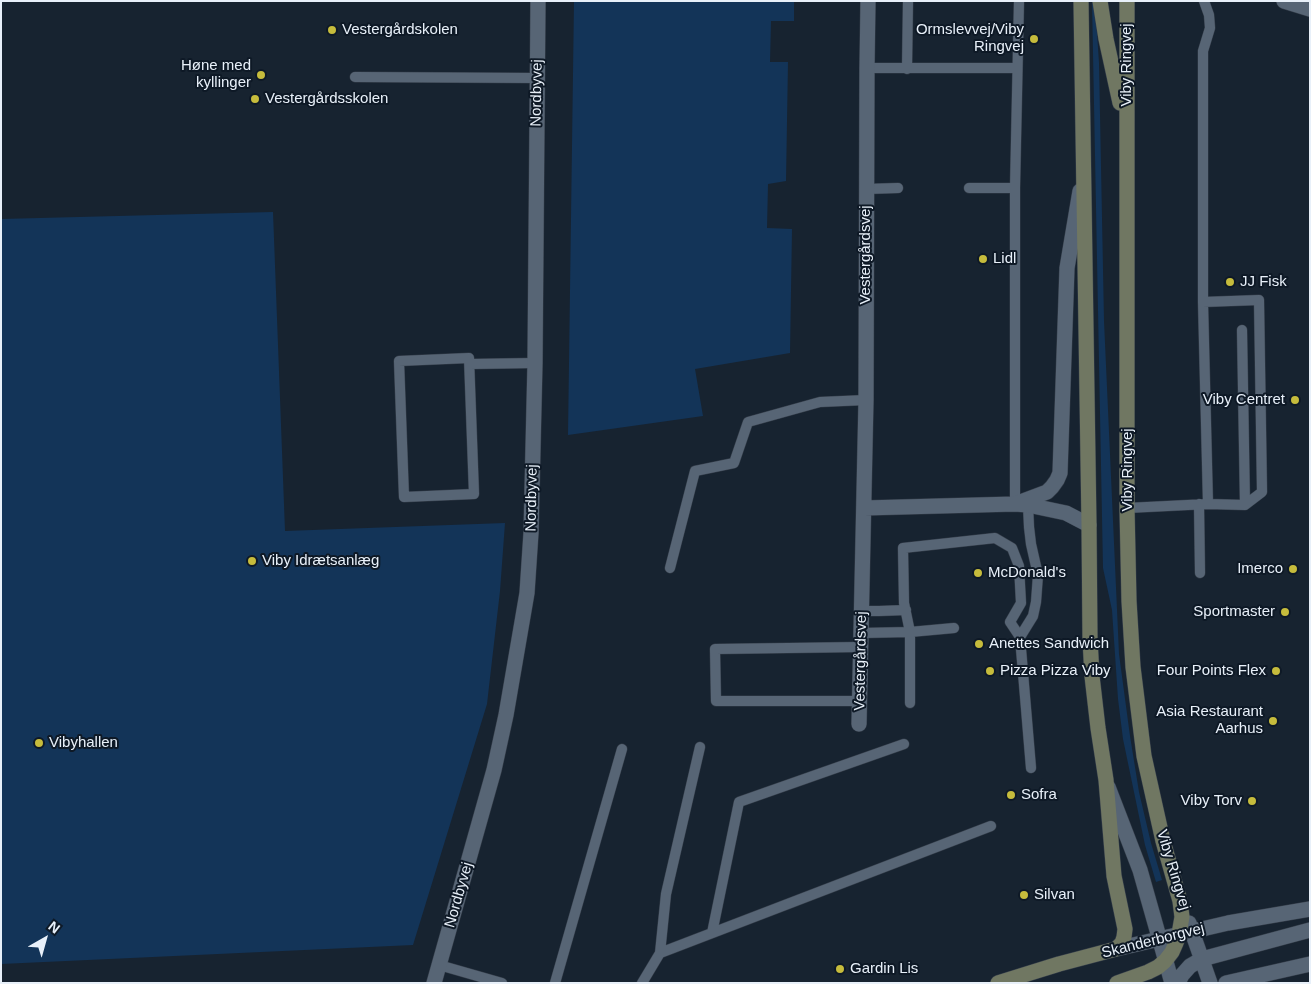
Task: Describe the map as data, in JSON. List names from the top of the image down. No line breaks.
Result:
{"streets":{"main road":["Viby Ringvej","Skanderborgvej"],"street":["Nordbyvej","Vestergårdsvej"]},"crossings":[["Viby Ringvej","Skanderborgvej"]],"places":["Vestergårdskolen","Ormslevvej/Viby Ringvej","Høne med kyllinger","Vestergårdsskolen","Lidl","JJ Fisk","Viby Centret","Viby Idrætsanlæg","Imerco","McDonald's","Sportmaster","Anettes Sandwich","Pizza Pizza Viby","Four Points Flex","Asia Restaurant Aarhus","Vibyhallen","Sofra","Viby Torv","Silvan","Gardin Lis"],"north":"top right"}
